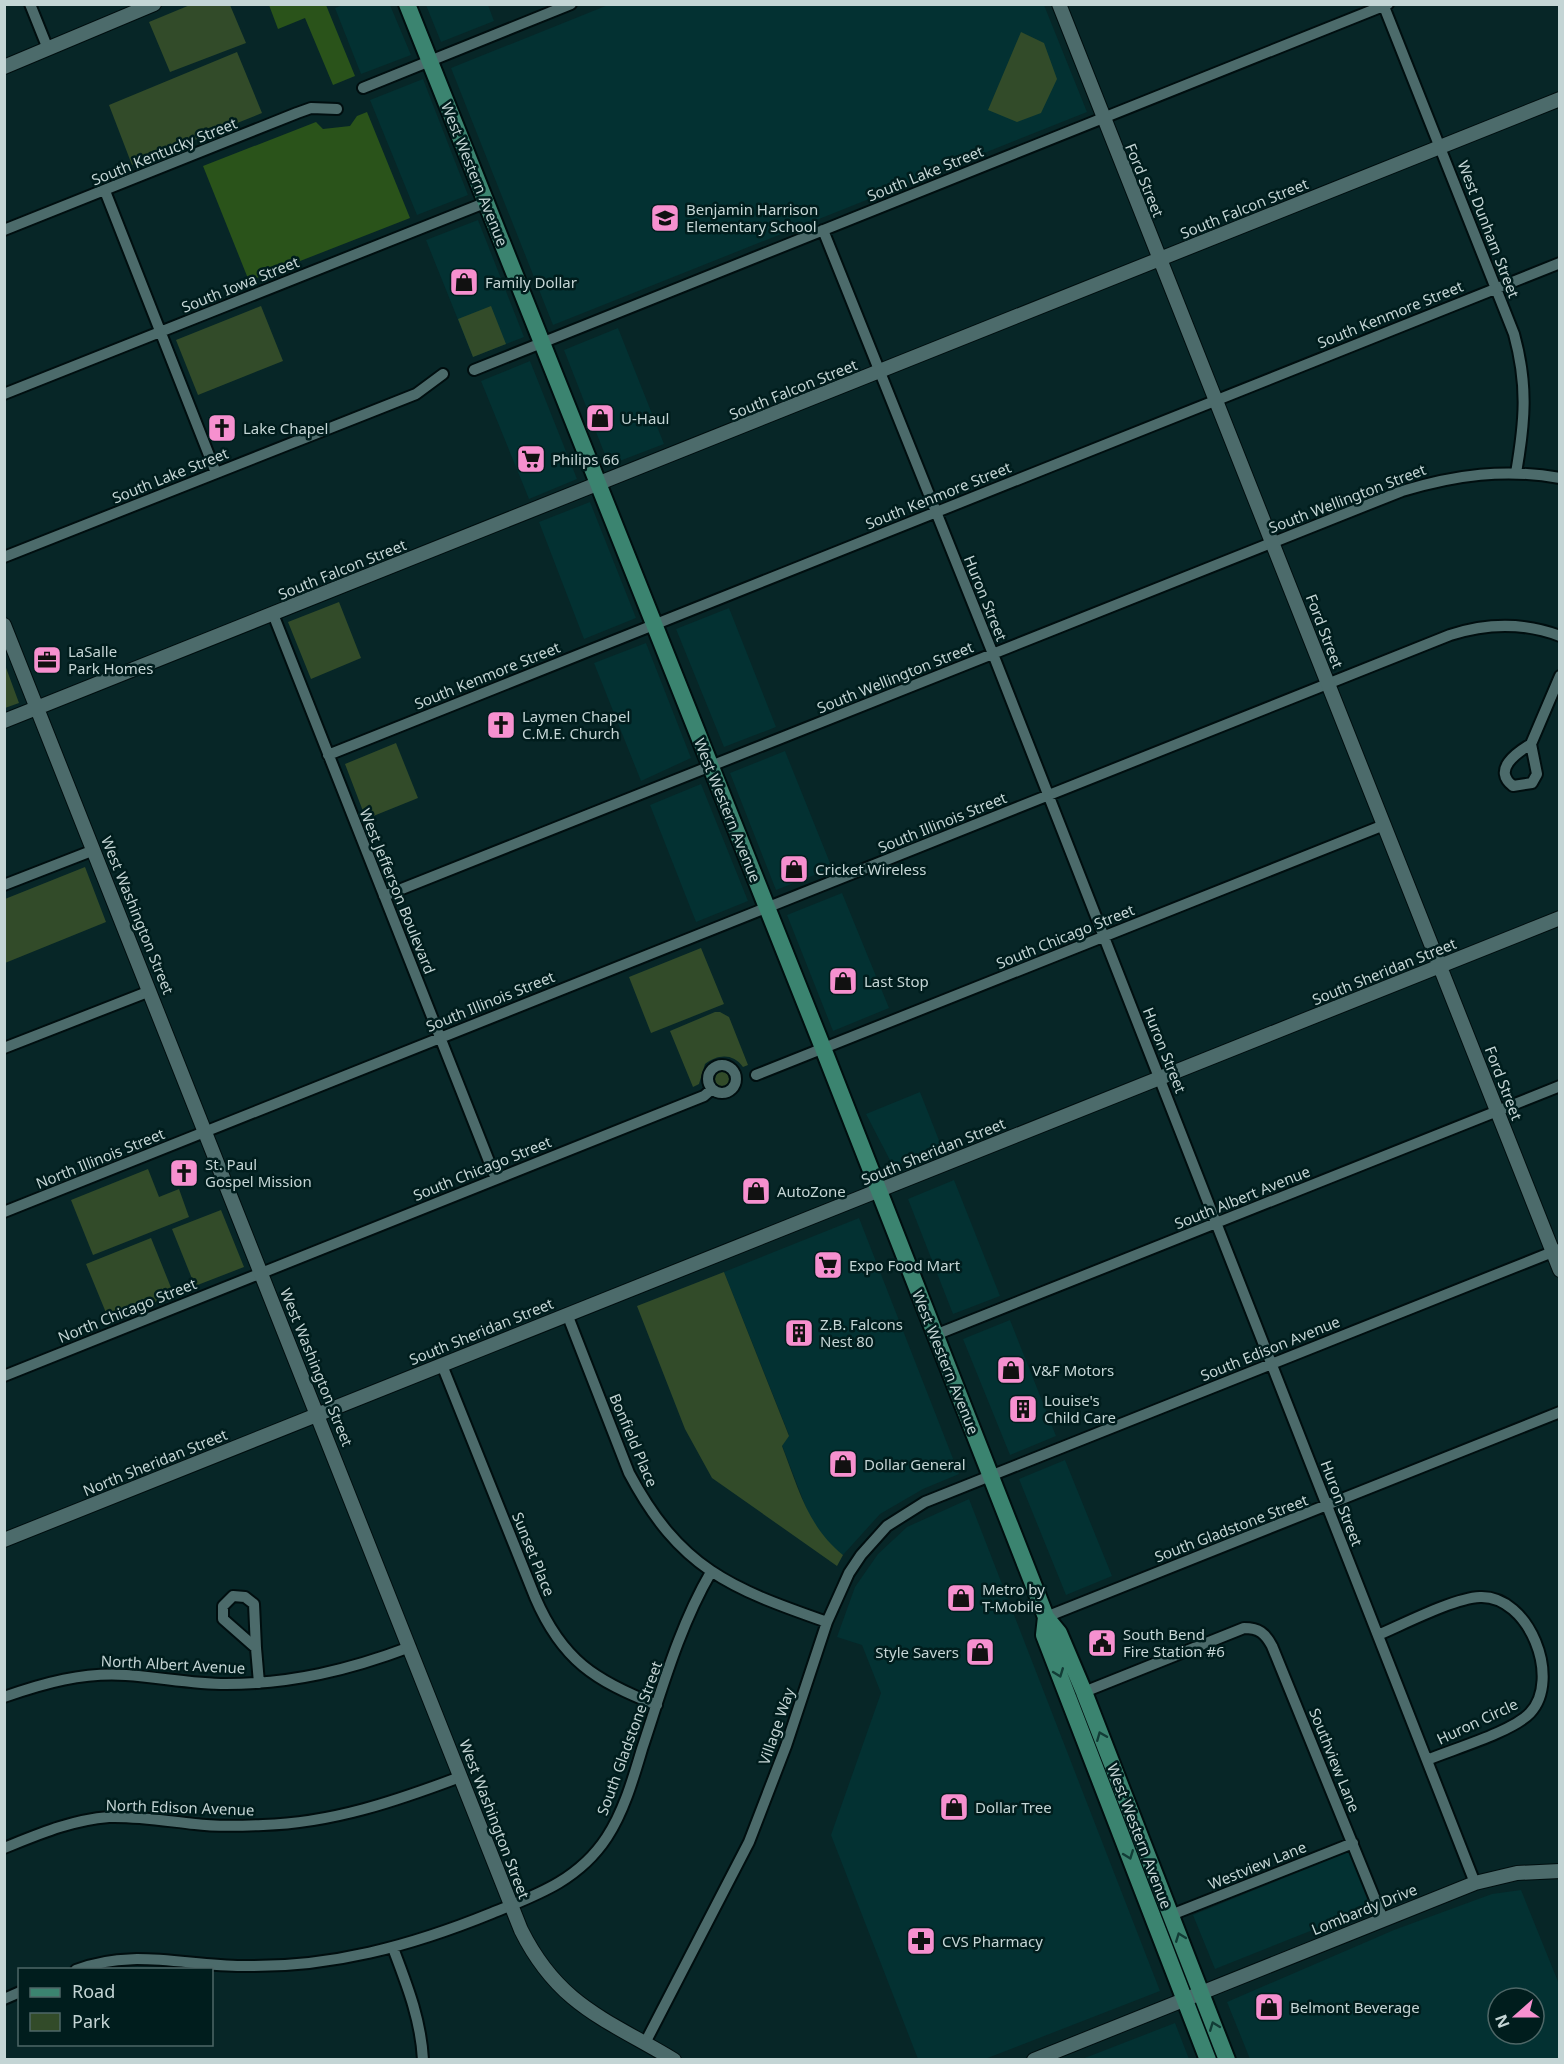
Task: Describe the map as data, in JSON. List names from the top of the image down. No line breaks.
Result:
{"streets":{"main road":["West Western Avenue"],"street":["South Kentucky Street","South Lake Street","Ford Street","South Falcon Street","West Dunham Street","South Iowa Street","South Kenmore Street","South Wellington Street","Huron Street","South Illinois Street","West Jefferson Boulevard","West Washington Street","South Chicago Street","South Sheridan Street","North Illinois Street","South Albert Avenue","North Chicago Street","South Edison Avenue","Bonfield Place","North Sheridan Street","South Gladstone Street","Sunset Place","North Albert Avenue","Huron Circle","Village Way","Southview Lane","North Edison Avenue","Westview Lane","Lombardy Drive"]},"crossings":[["South Lake Street","West Western Avenue"],["South Lake Street","Ford Street"],["South Lake Street","West Dunham Street"],["South Lake Street","Huron Street"],["West Western Avenue","South Falcon Street"],["West Western Avenue","South Iowa Street"],["West Western Avenue","South Kenmore Street"],["West Western Avenue","South Wellington Street"],["West Western Avenue","South Illinois Street"],["West Western Avenue","South Chicago Street"],["West Western Avenue","South Sheridan Street"],["West Western Avenue","South Albert Avenue"],["West Western Avenue","South Edison Avenue"],["West Western Avenue","South Gladstone Street"],["West Western Avenue","Village Way"],["West Western Avenue","Southview Lane"],["West Western Avenue","Westview Lane"],["West Western Avenue","Lombardy Drive"],["Ford Street","South Falcon Street"],["Ford Street","South Kenmore Street"],["Ford Street","South Wellington Street"],["Ford Street","South Illinois Street"],["Ford Street","South Chicago Street"],["Ford Street","South Sheridan Street"],["Ford Street","South Albert Avenue"],["Ford Street","South Edison Avenue"],["South Falcon Street","West Dunham Street"],["South Falcon Street","Huron Street"],["South Falcon Street","West Jefferson Boulevard"],["South Falcon Street","West Washington Street"],["West Dunham Street","South Kenmore Street"],["West Dunham Street","South Wellington Street"],["South Kenmore Street","Huron Street"],["South Kenmore Street","West Jefferson Boulevard"],["South Wellington Street","Huron Street"],["South Wellington Street","West Jefferson Boulevard"],["Huron Street","South Illinois Street"],["Huron Street","South Chicago Street"],["Huron Street","South Sheridan Street"],["Huron Street","South Albert Avenue"],["Huron Street","South Edison Avenue"],["Huron Street","South Gladstone Street"],["Huron Street","Huron Circle"],["Huron Street","Lombardy Drive"],["South Illinois Street","West Jefferson Boulevard"],["South Illinois Street","West Washington Street"],["South Illinois Street","North Illinois Street"],["West Jefferson Boulevard","South Chicago Street"],["West Washington Street","South Chicago Street"],["West Washington Street","South Sheridan Street"],["West Washington Street","North Illinois Street"],["West Washington Street","North Chicago Street"],["West Washington Street","North Sheridan Street"],["West Washington Street","South Gladstone Street"],["West Washington Street","North Albert Avenue"],["West Washington Street","Village Way"],["West Washington Street","North Edison Avenue"],["South Chicago Street","North Chicago Street"],["South Sheridan Street","Bonfield Place"],["South Sheridan Street","North Sheridan Street"],["South Sheridan Street","Sunset Place"],["South Edison Avenue","Village Way"],["Bonfield Place","South Gladstone Street"],["Bonfield Place","Village Way"],["South Gladstone Street","Sunset Place"],["Southview Lane","Westview Lane"],["Southview Lane","Lombardy Drive"]],"places":{"school or university":["Benjamin Harrison Elementary School"],"shop":["Family Dollar","U-Haul","Cricket Wireless","Last Stop","AutoZone","V&F Motors","Dollar General","Metro by T-Mobile","Style Savers","Dollar Tree","Belmont Beverage"],"church":["Lake Chapel","Laymen Chapel C.M.E. Church","St. Paul Gospel Mission"],"supermarket":["Philips 66","Expo Food Mart"],"office":["LaSalle Park Homes"],"building":["Z.B. Falcons Nest 80","Louise's Child Care"],"public building":["South Bend Fire Station #6"],"pharmacy":["CVS Pharmacy"]},"legend":["Road","Park"],"north":"left"}
